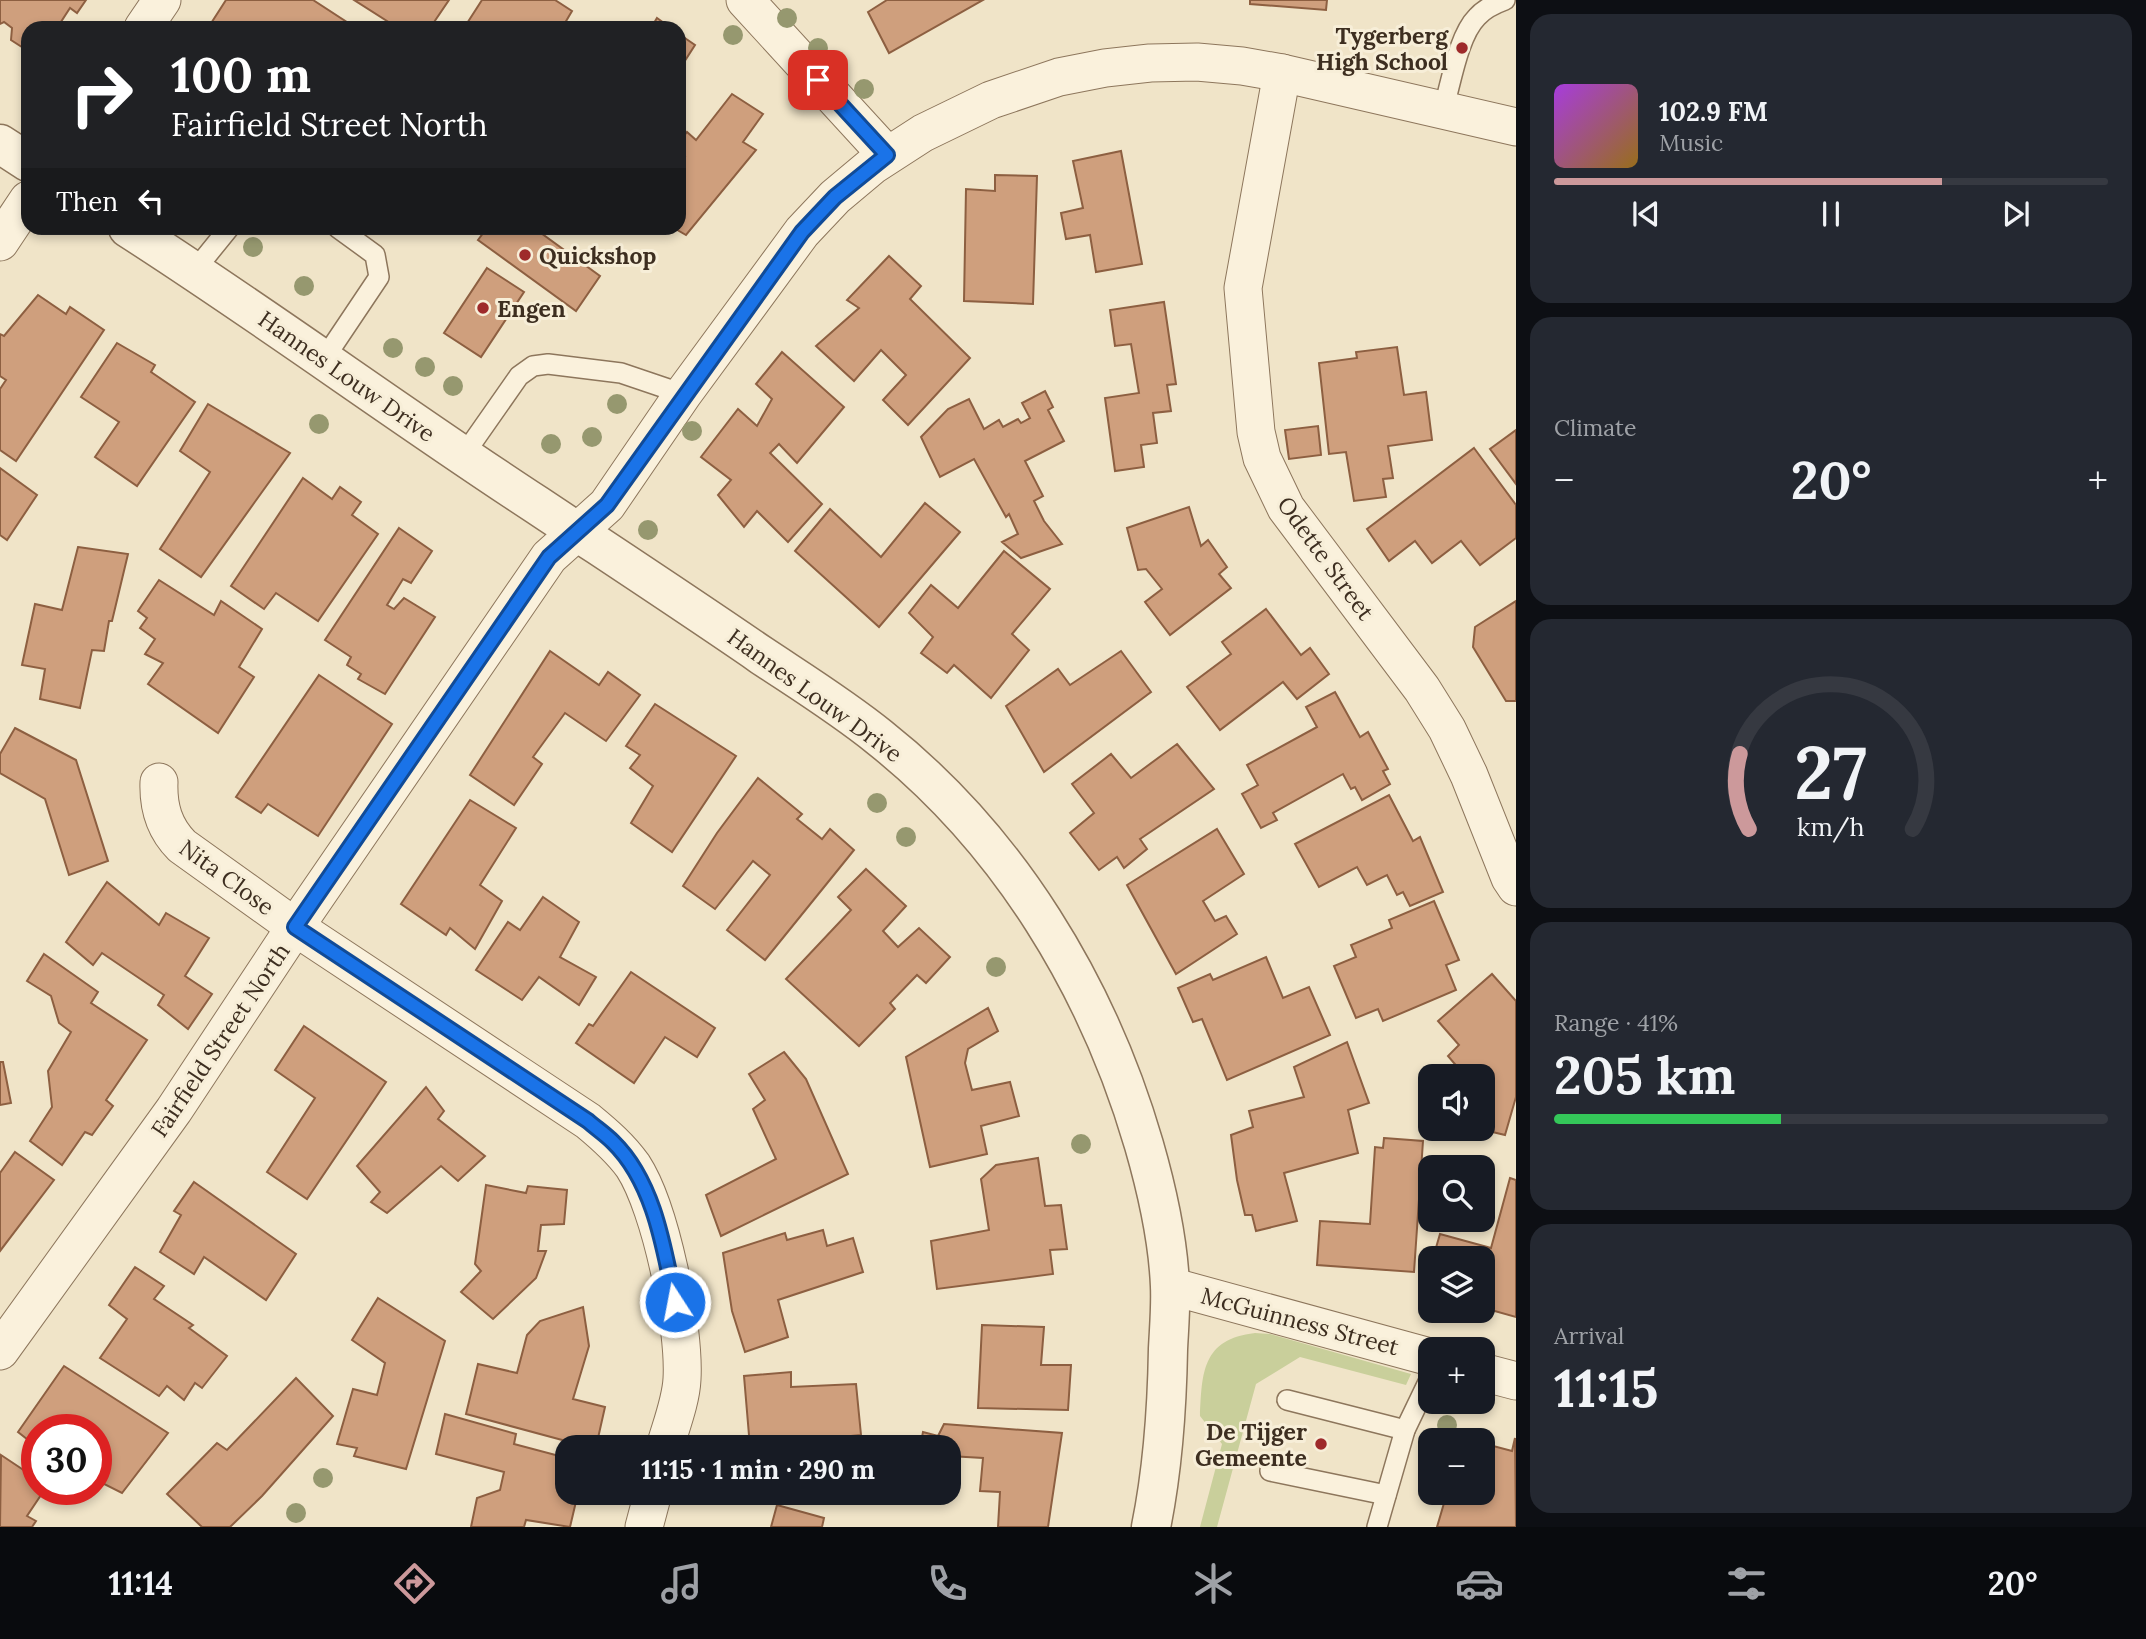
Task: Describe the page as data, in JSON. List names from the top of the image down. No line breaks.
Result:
{"streets":{"street":["Hannes Louw Drive","Odette Street","Nita Close","Fairfield Street North","McGuinness Street"]},"crossings":[["Hannes Louw Drive","Fairfield Street North"],["Hannes Louw Drive","McGuinness Street"],["Odette Street","Fairfield Street North"],["Nita Close","Fairfield Street North"]],"places":["Tygerberg High School","Quickshop","Engen","De Tijger Gemeente"],"page":{"turn":["100 m","Fairfield Street North"],"song":["102.9 FM","Music"],"then":"Then","tile":["Climate",["Range · 41%","205 km"],["Arrival","11:15"]],"heat":["−","20°","+"],"map_buttons":["+","−"],"limit":"30","trip":"11:15 · 1 min · 290 m","tabs":["11:14","20°"],"gauge":["27","km/h"]}}
